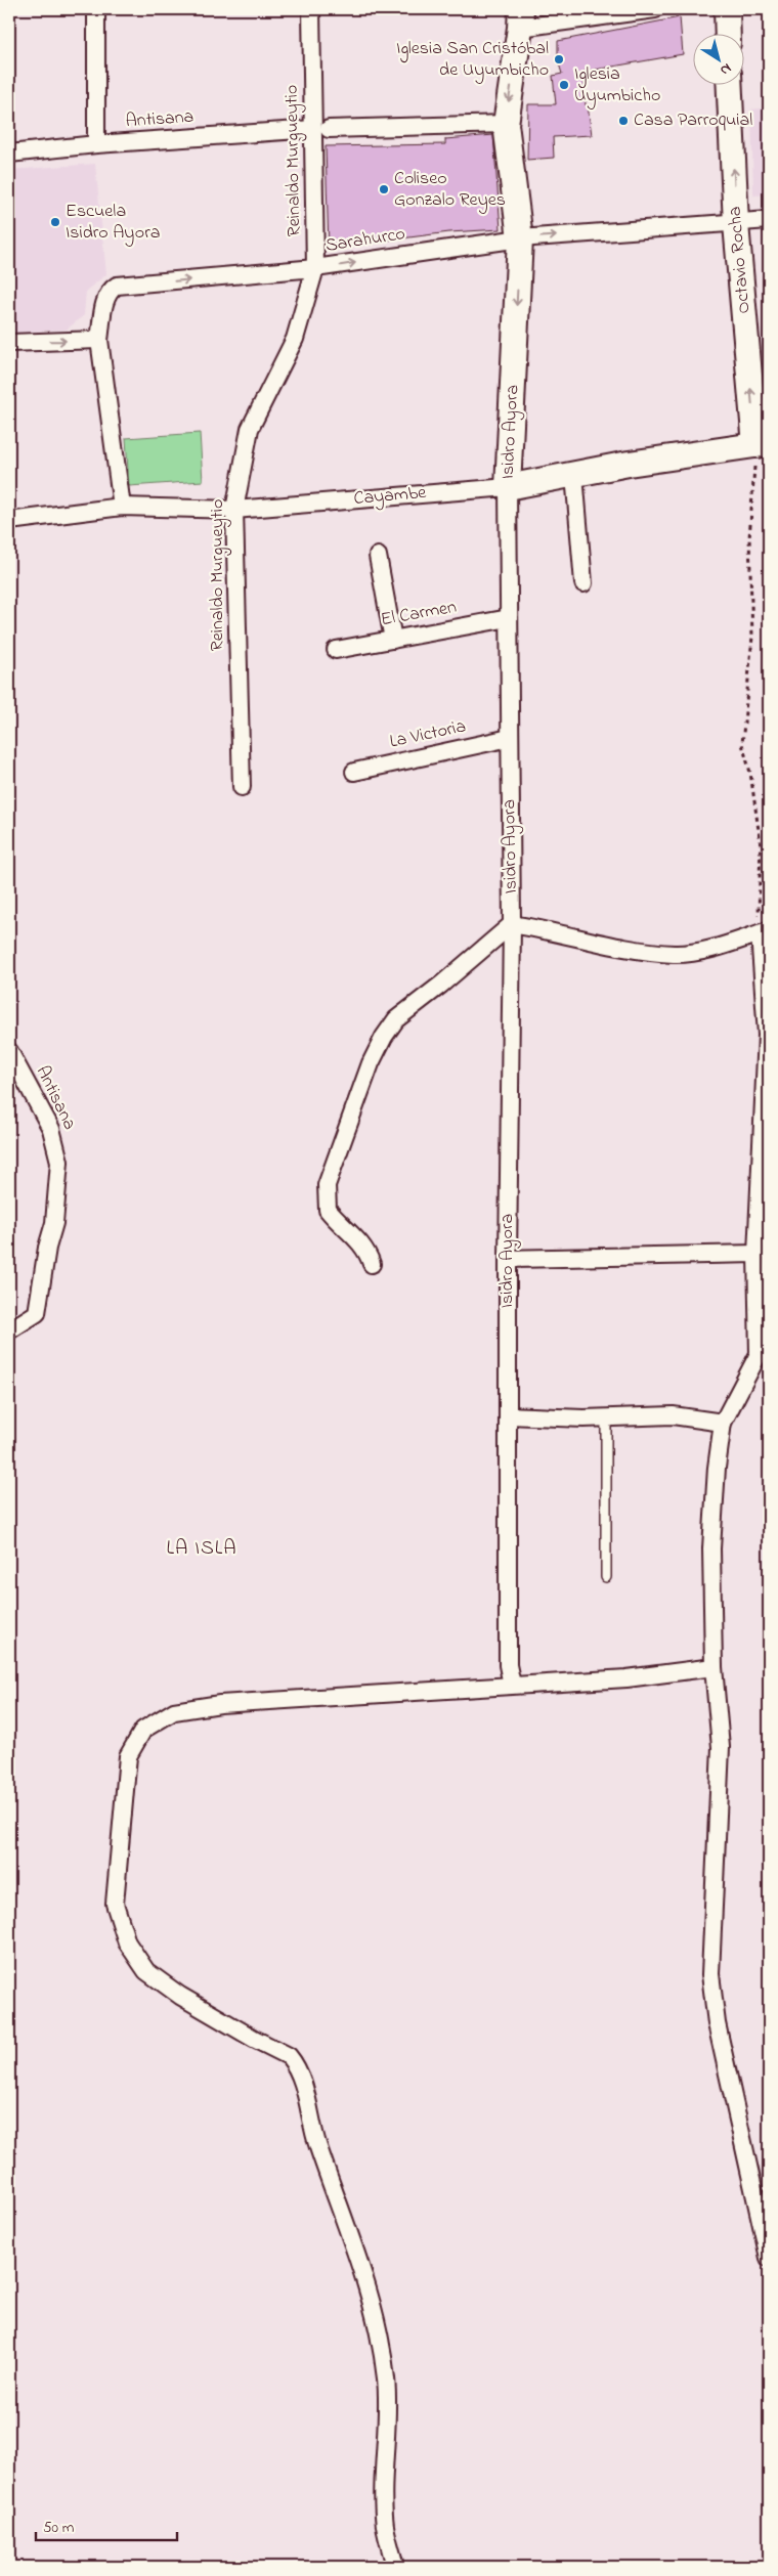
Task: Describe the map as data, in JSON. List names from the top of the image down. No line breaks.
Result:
{"streets":{"street":["Antisana","Reinaldo Murgueytio","Sarahurco","Octavio Rocha","Isidro Ayora","Cayambe","El Carmen","La Victoria"]},"crossings":[["Antisana","Reinaldo Murgueytio"],["Antisana","Isidro Ayora"],["Reinaldo Murgueytio","Sarahurco"],["Reinaldo Murgueytio","Cayambe"],["Sarahurco","Octavio Rocha"],["Sarahurco","Isidro Ayora"],["Sarahurco","Cayambe"],["Octavio Rocha","Cayambe"],["Isidro Ayora","Cayambe"],["Isidro Ayora","El Carmen"],["Isidro Ayora","La Victoria"]],"one_way":["Sarahurco","Octavio Rocha"],"districts":["LA ISLA"],"places":["Iglesia San Cristóbal de Uyumbicho","Iglesia Uyumbicho","Casa Parroquial","Coliseo Gonzalo Reyes","Escuela Isidro Ayora"],"scale_bar":"50 m","north":"bottom right"}
